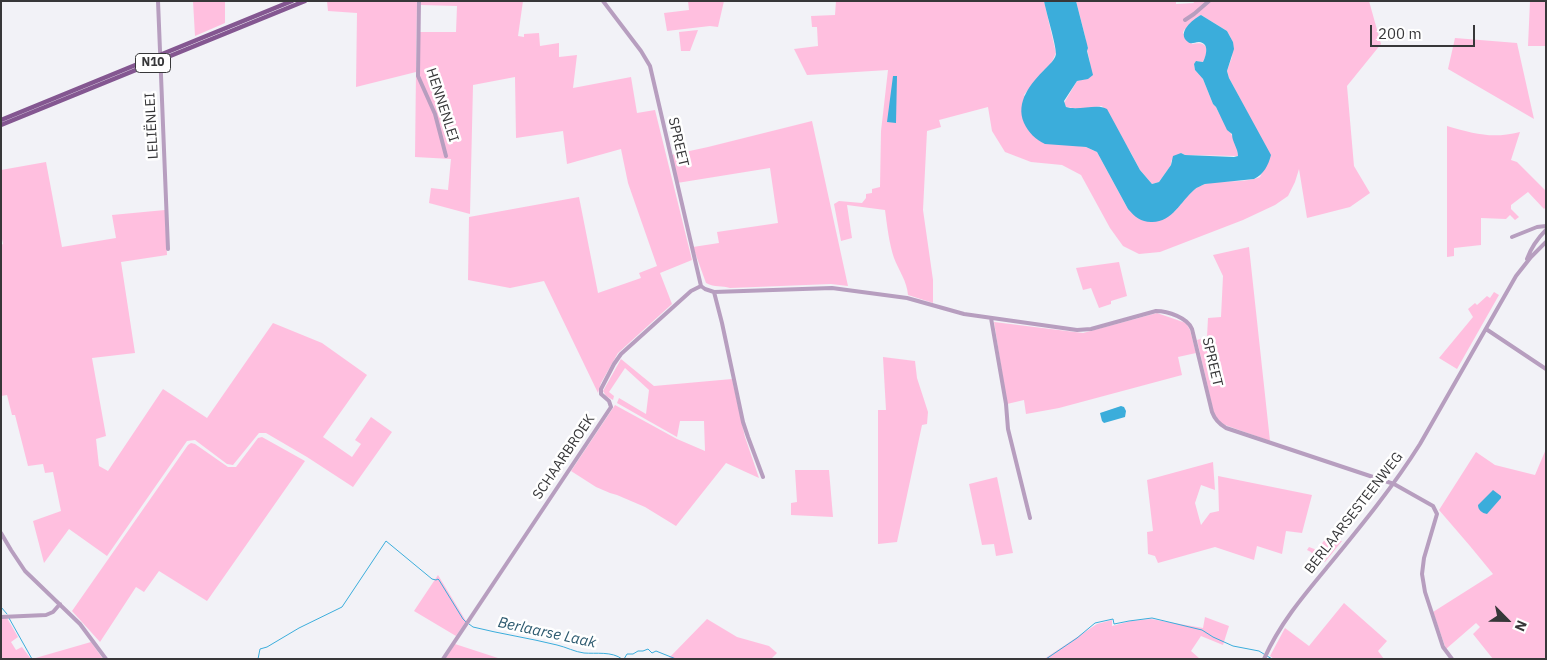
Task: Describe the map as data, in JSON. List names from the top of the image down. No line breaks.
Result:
{"streets":{"main road":["N10"],"street":["HENNENLEI","LELIËNLEI","SPREET","SCHAARBROEK","BERLAARSESTEENWEG"]},"crossings":[["N10","LELIËNLEI"],["SPREET","SCHAARBROEK"],["SPREET","BERLAARSESTEENWEG"]],"water":["Berlaarse Laak"],"scale_bar":"200 m","north":"bottom right"}
